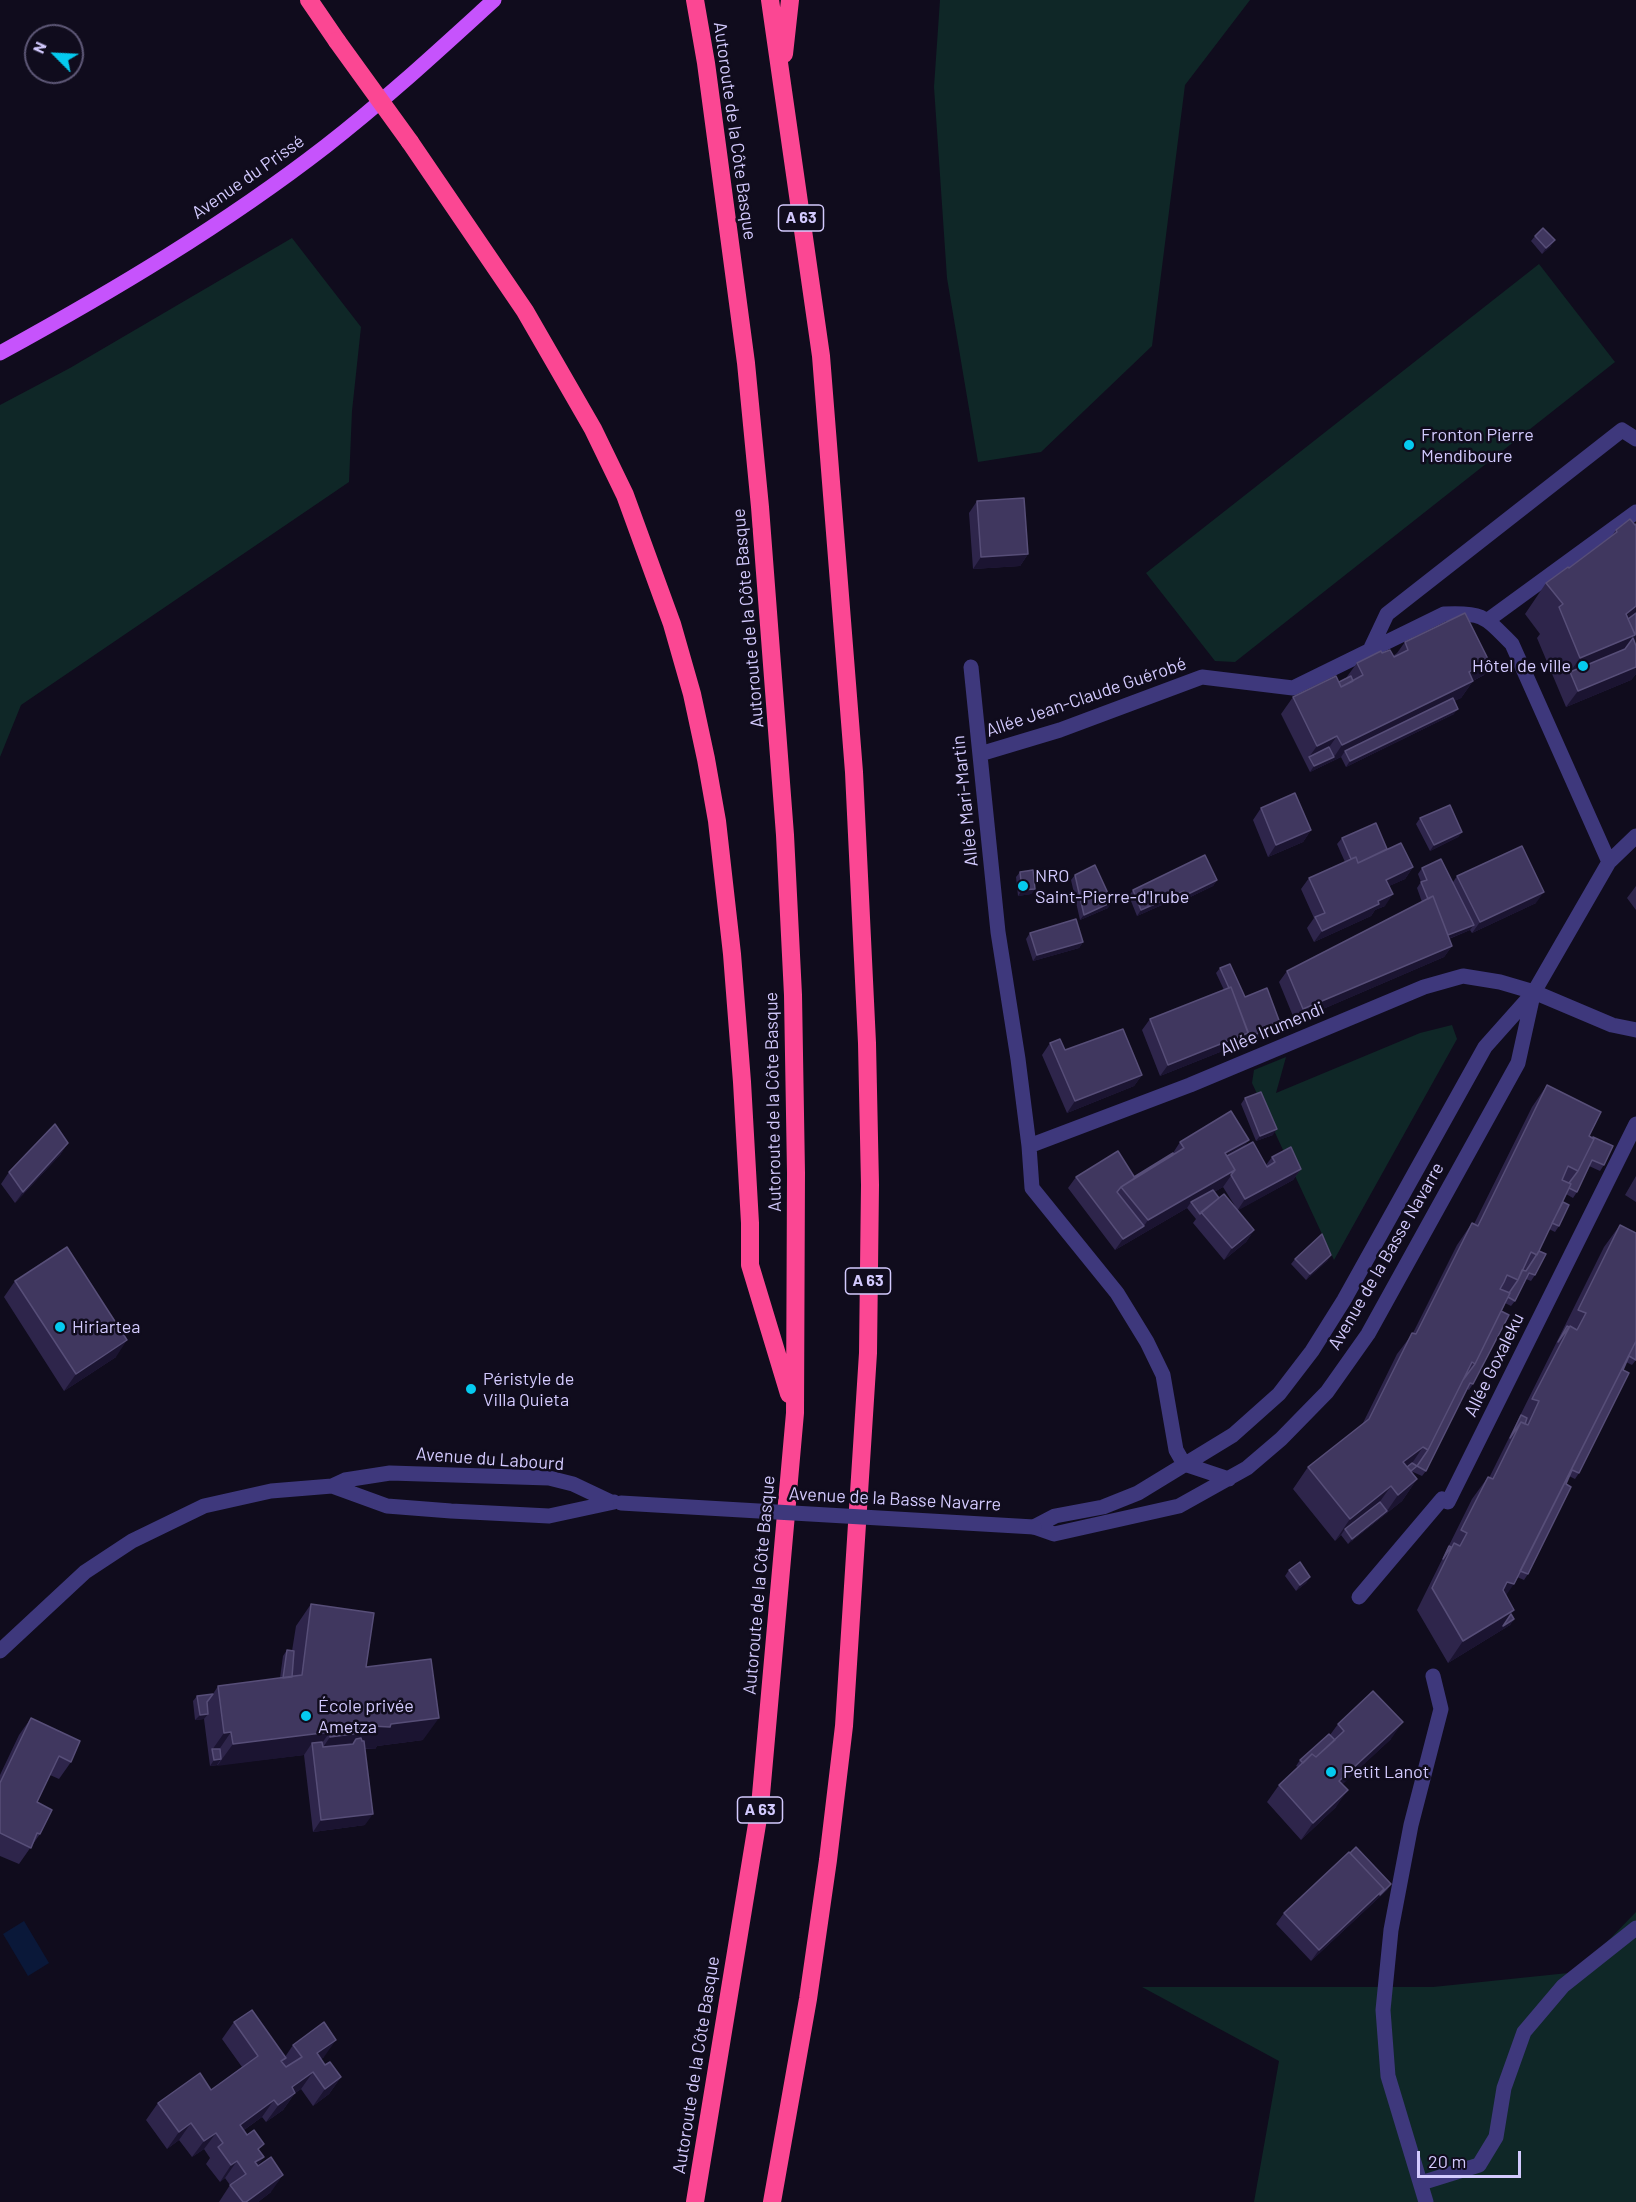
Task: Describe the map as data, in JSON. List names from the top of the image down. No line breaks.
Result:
{"streets":{"highway":["Autoroute de la Côte Basque","A 63"],"main road":["Avenue du Prissé"],"street":["Allée Jean-Claude Guérobé","Allée Mari-Martin","Allée Irumendi","Avenue de la Basse Navarre","Allée Goxaleku","Avenue du Labourd"]},"crossings":[["Allée Jean-Claude Guérobé","Allée Mari-Martin"],["Allée Mari-Martin","Allée Irumendi"],["Allée Mari-Martin","Avenue de la Basse Navarre"],["Allée Irumendi","Avenue de la Basse Navarre"],["Avenue de la Basse Navarre","Avenue du Labourd"]],"places":["Fronton Pierre Mendiboure","Hôtel de ville","NRO Saint-Pierre-d'Irube","Hiriartea","Péristyle de Villa Quieta","École privée Ametza","Petit Lanot"],"scale_bar":"20 m","north":"top left"}
